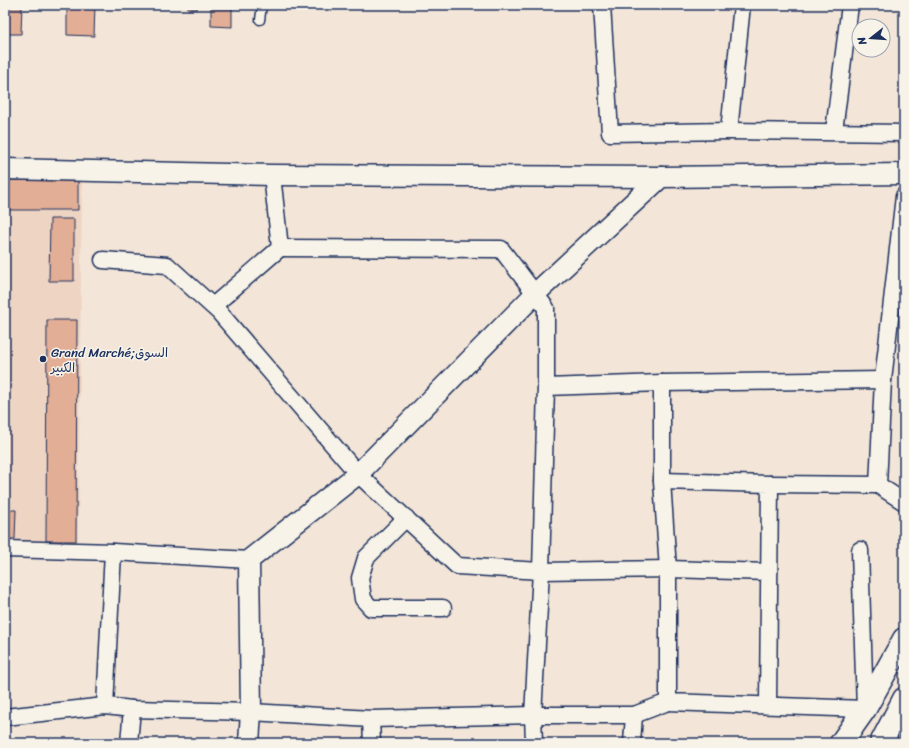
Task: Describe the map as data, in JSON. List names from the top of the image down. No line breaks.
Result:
{"places":["Grand Marché;السوق الكبير"],"north":"left"}
